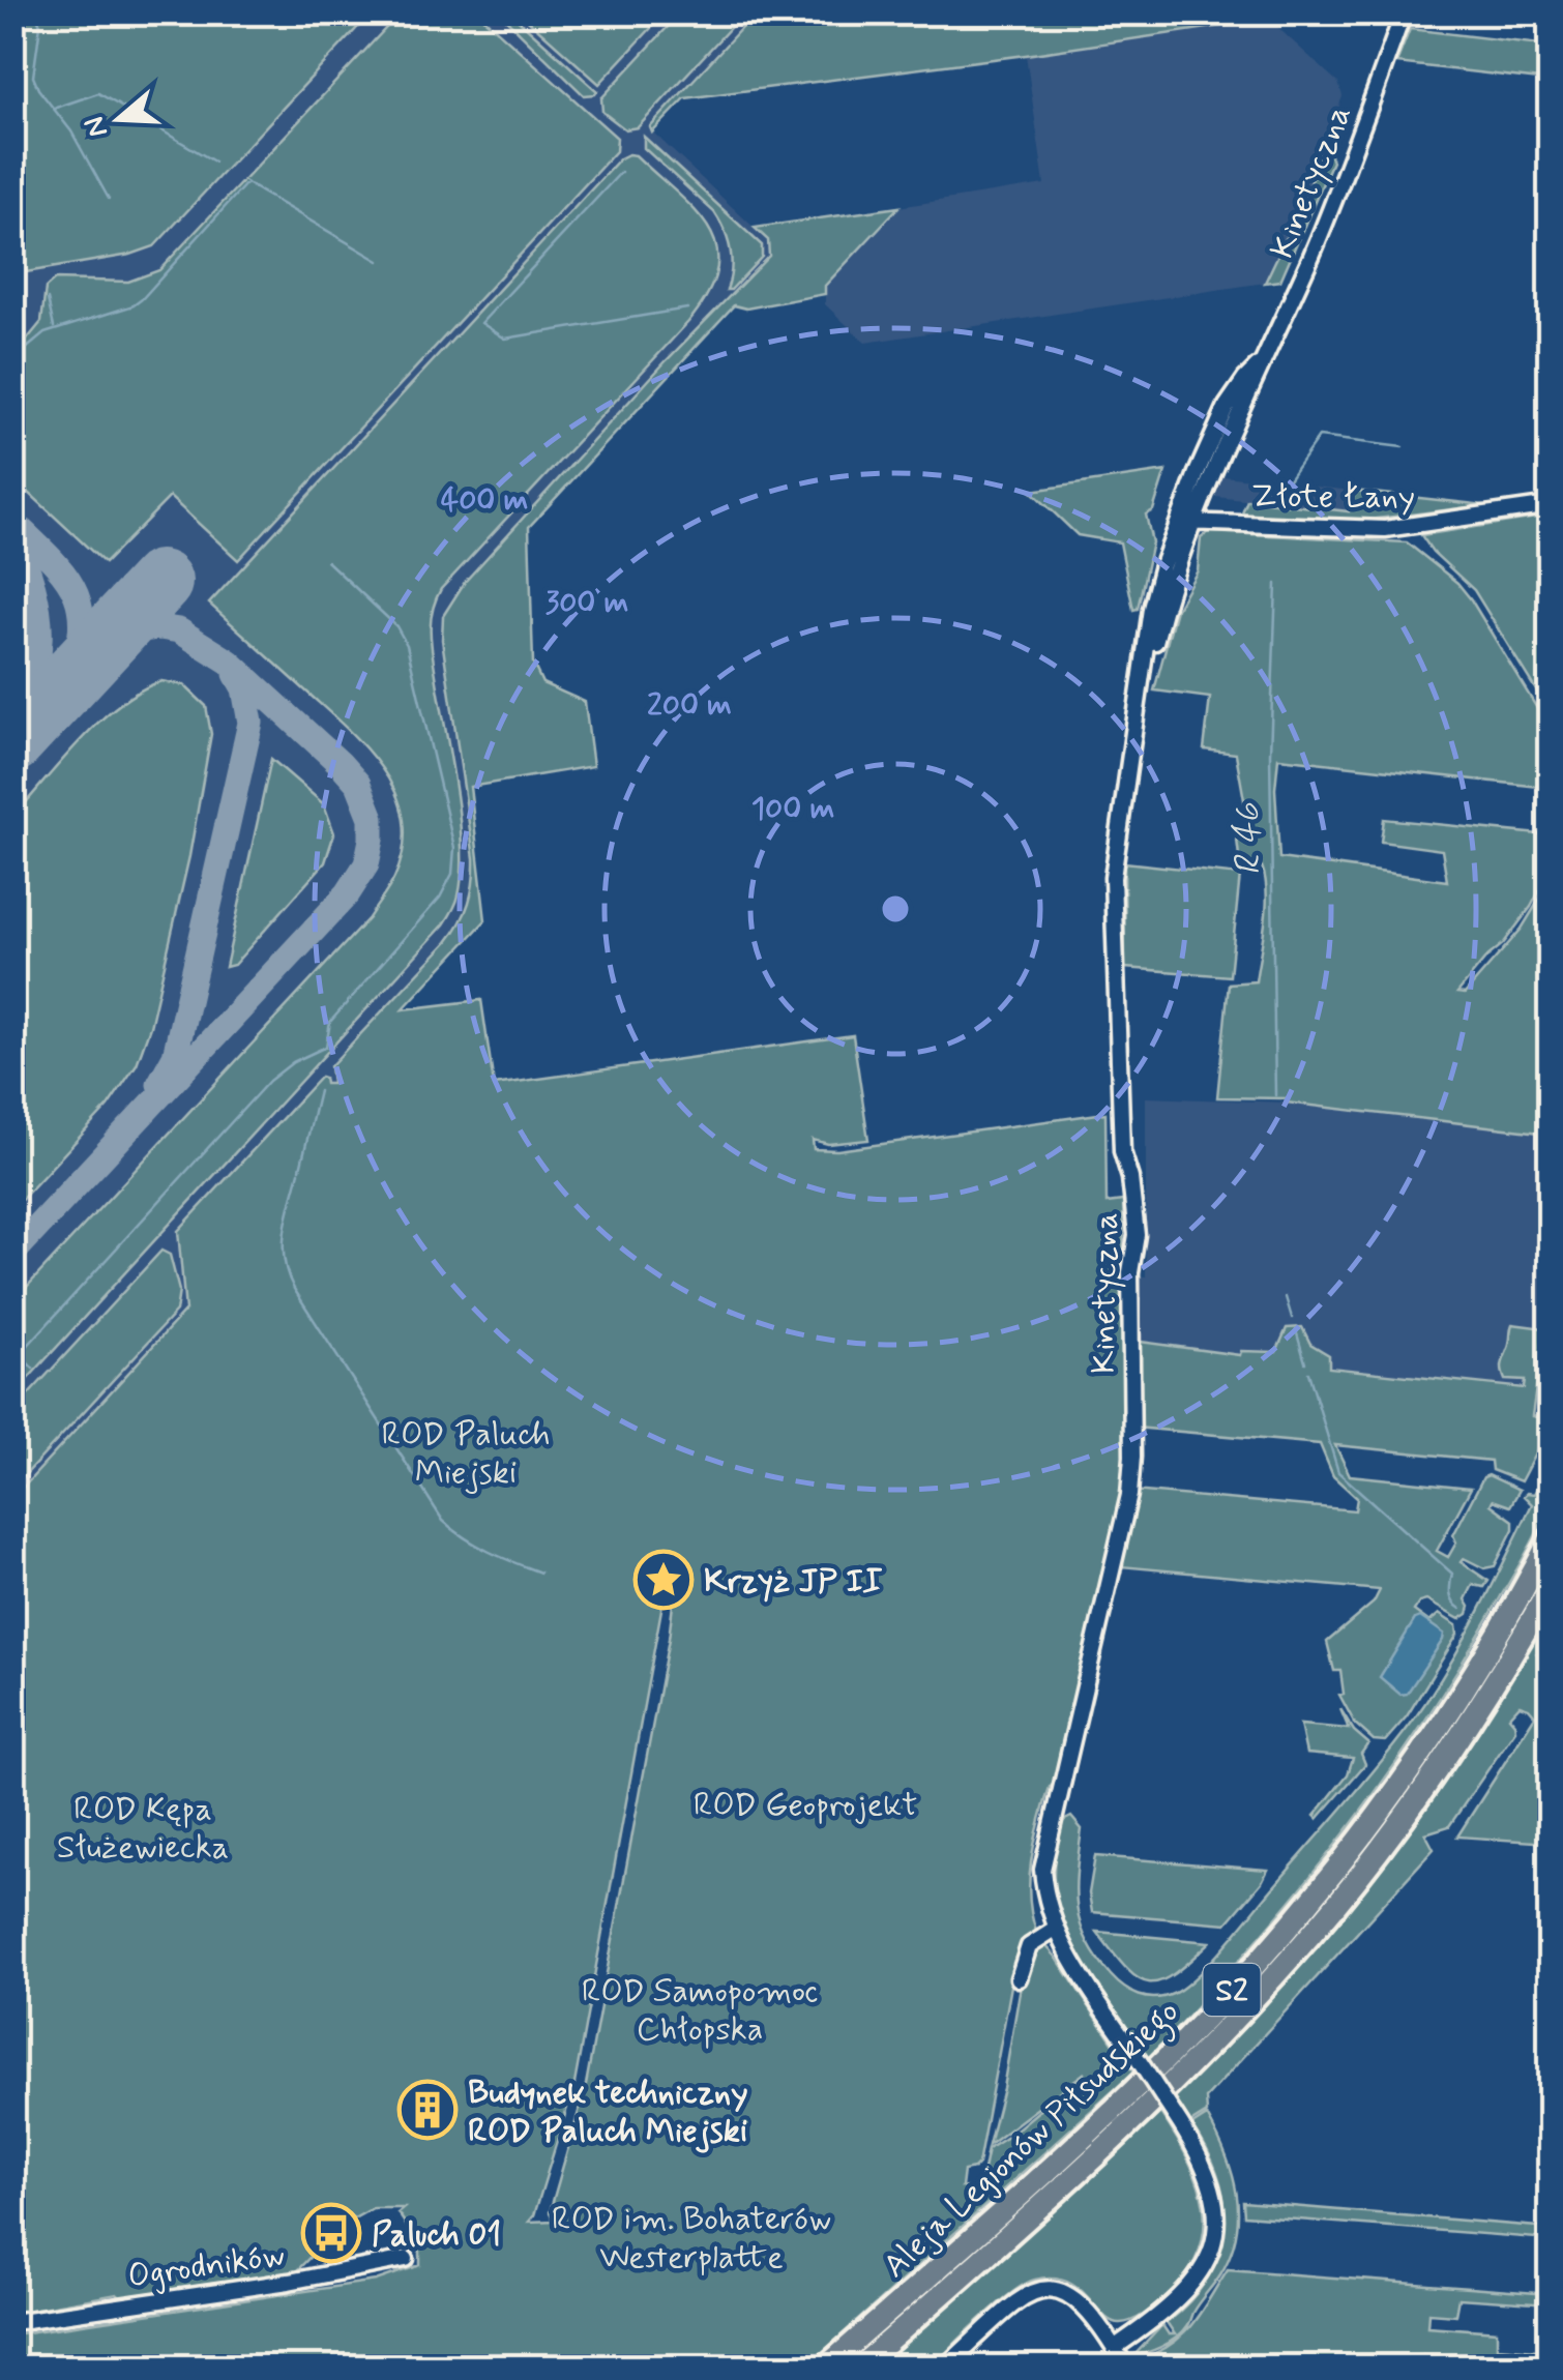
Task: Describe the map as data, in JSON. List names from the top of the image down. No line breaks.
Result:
{"streets":{"highway":["S2","Aleja Legionów Piłsudskiego"],"street":["Kinetyczna","Złote Łany","Ogrodników"]},"crossings":[["Kinetyczna","Złote Łany"]],"water":["R 46"],"parks":["ROD Paluch Miejski","ROD Geoprojekt","ROD Kępa Służewiecka","ROD Samopomoc Chłopska","ROD im. Bohaterów Westerplatte"],"places":{"place":["Krzyż JP II"],"building":["Budynek techniczny ROD Paluch Miejski"],"bus stop":["Paluch 01"]},"north":"left","rings":["400 m","300 m","200 m","100 m"]}
